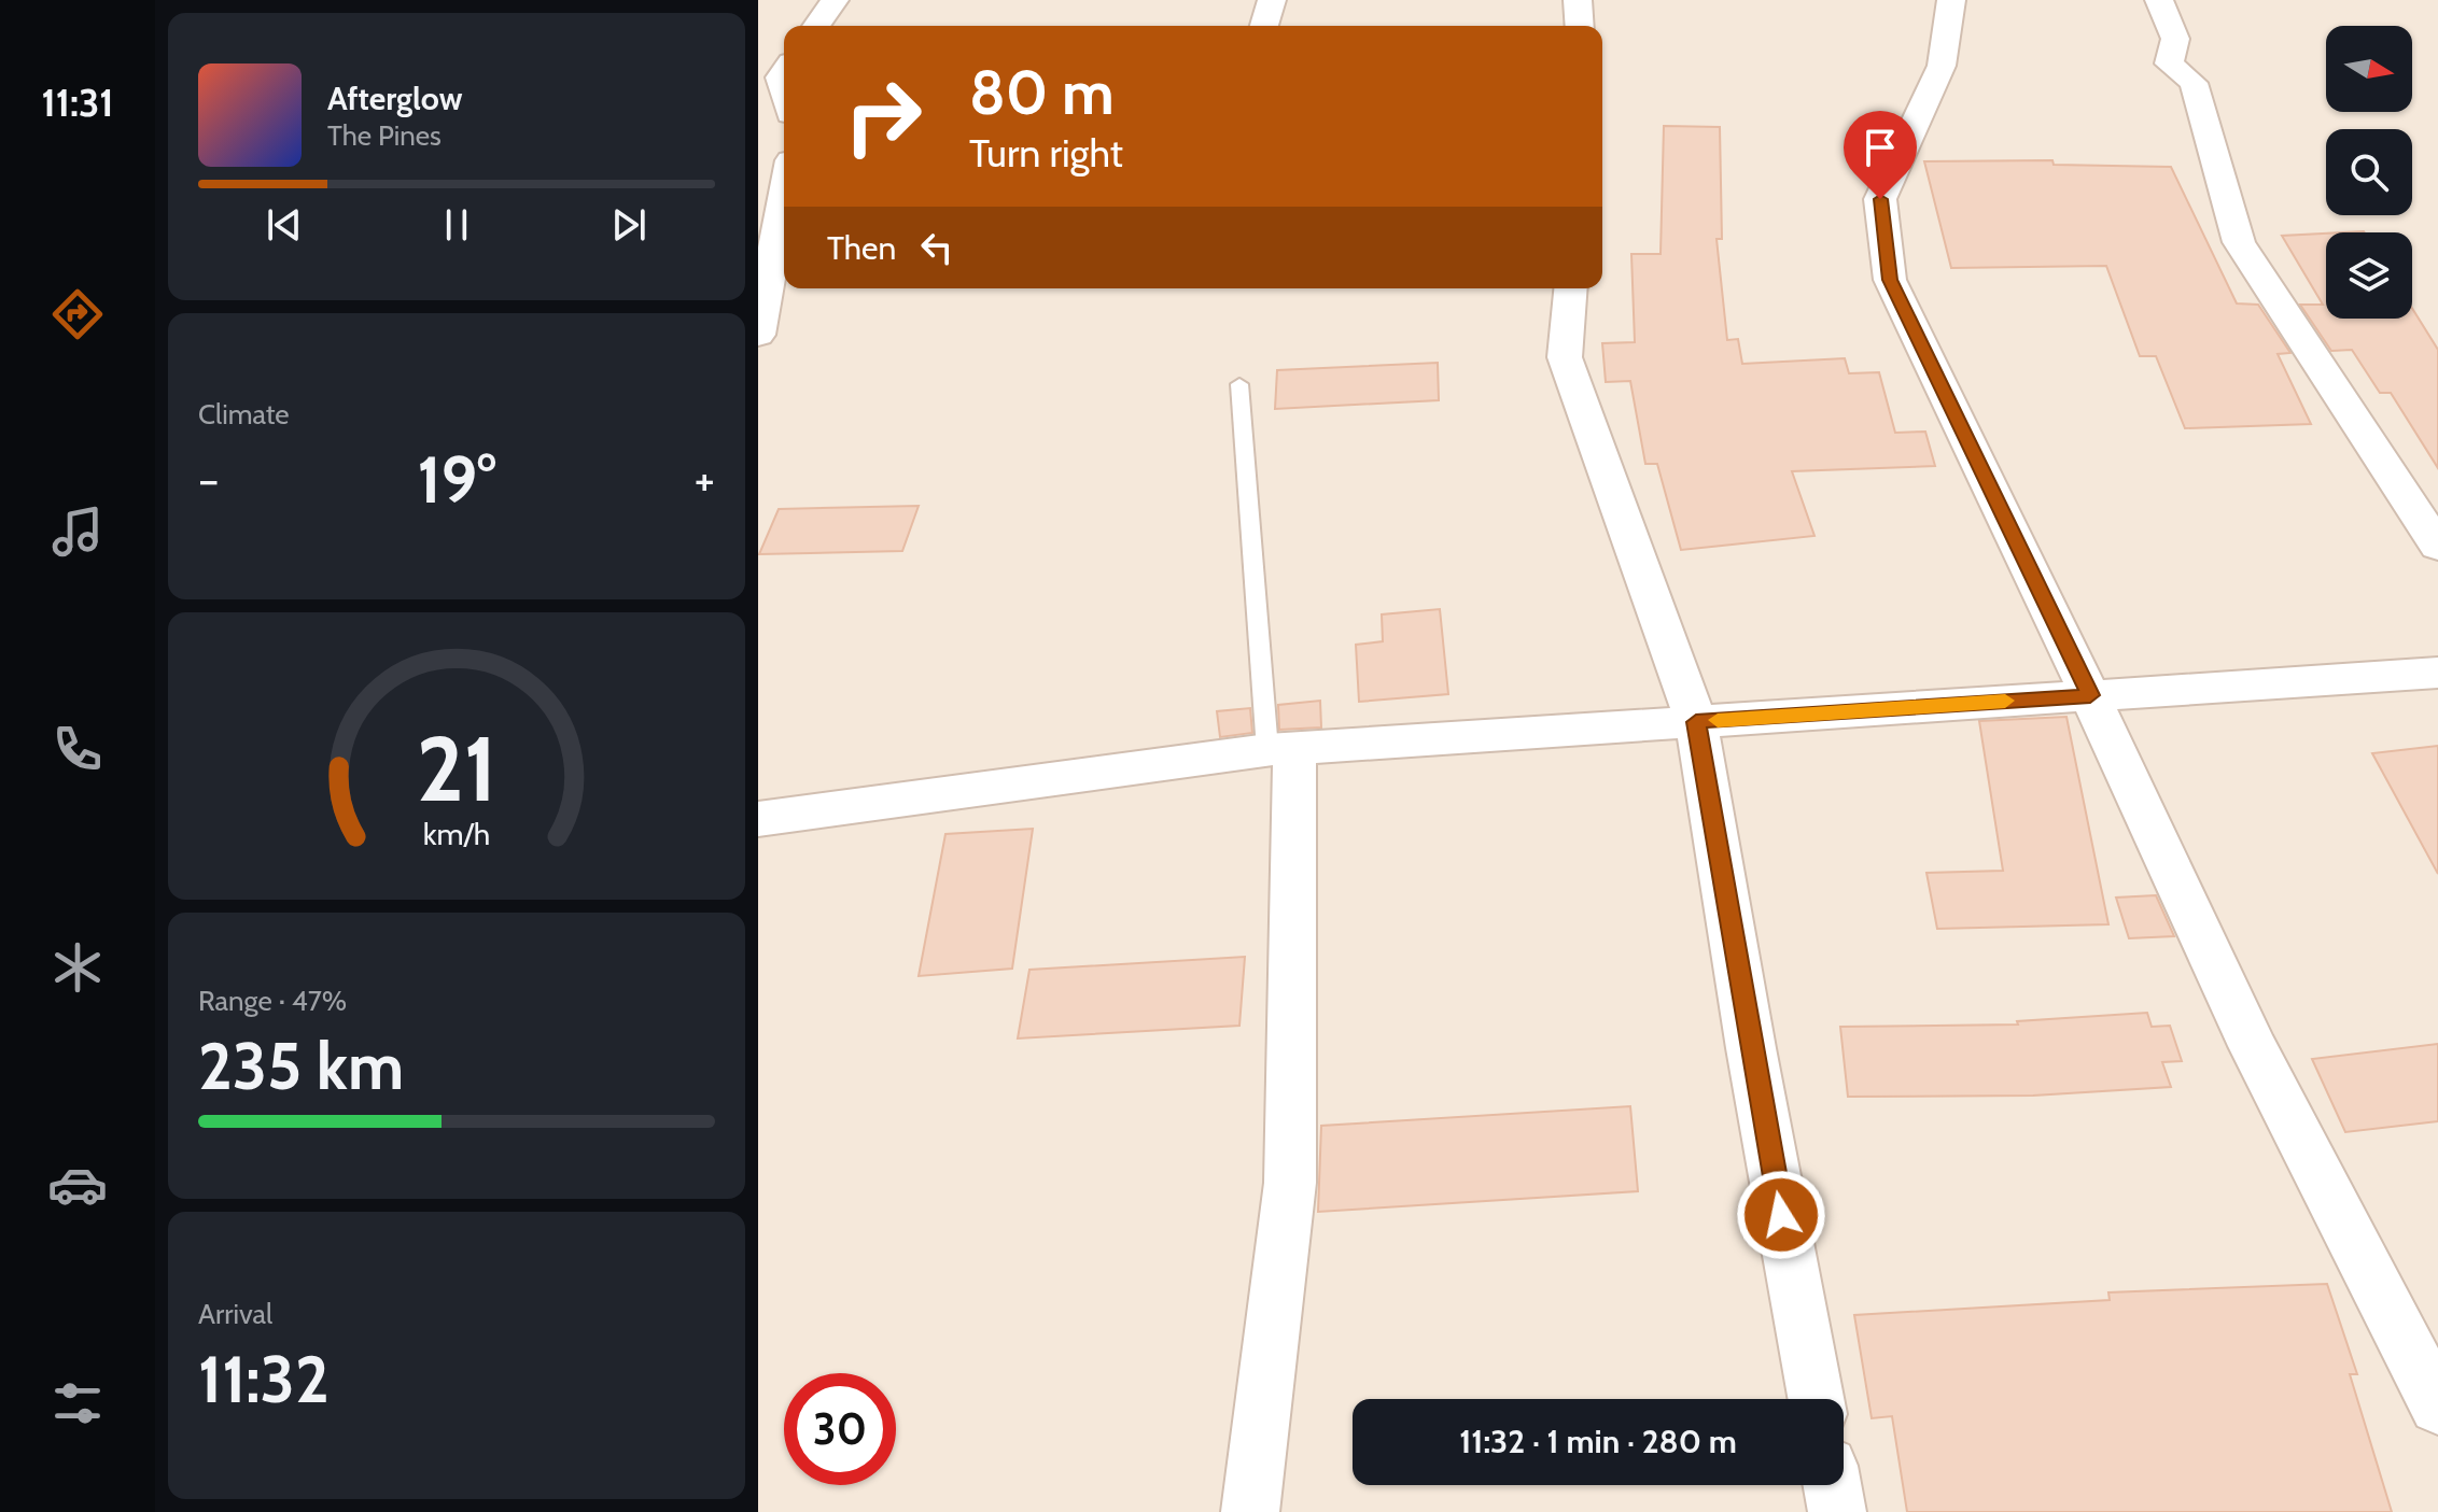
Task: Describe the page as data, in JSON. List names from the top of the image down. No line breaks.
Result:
{"north":"right","page":{"tabs":"11:31","turn":["80 m","Turn right"],"song":["Afterglow","The Pines"],"then":"Then","tile":["Climate",["Range · 47%","235 km"],["Arrival","11:32"]],"heat":["−","19°","+"],"limit":"30","trip":"11:32 · 1 min · 280 m","gauge":["21","km/h"]}}
